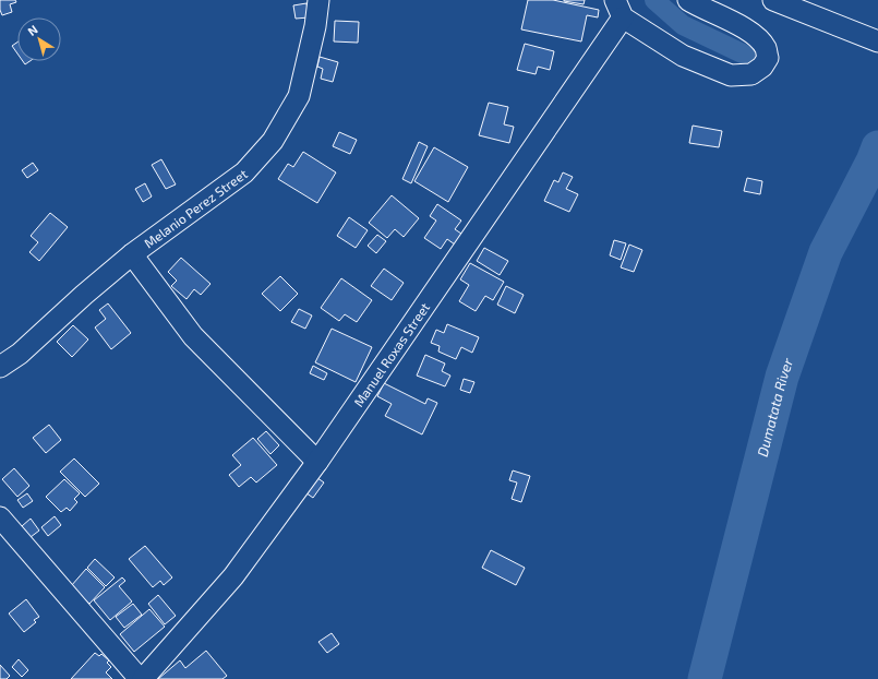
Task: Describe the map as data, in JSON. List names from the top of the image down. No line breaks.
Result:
{"streets":{"street":["Melanio Perez Street","Manuel Roxas Street"]},"water":["Dumatata River"],"north":"top left"}
